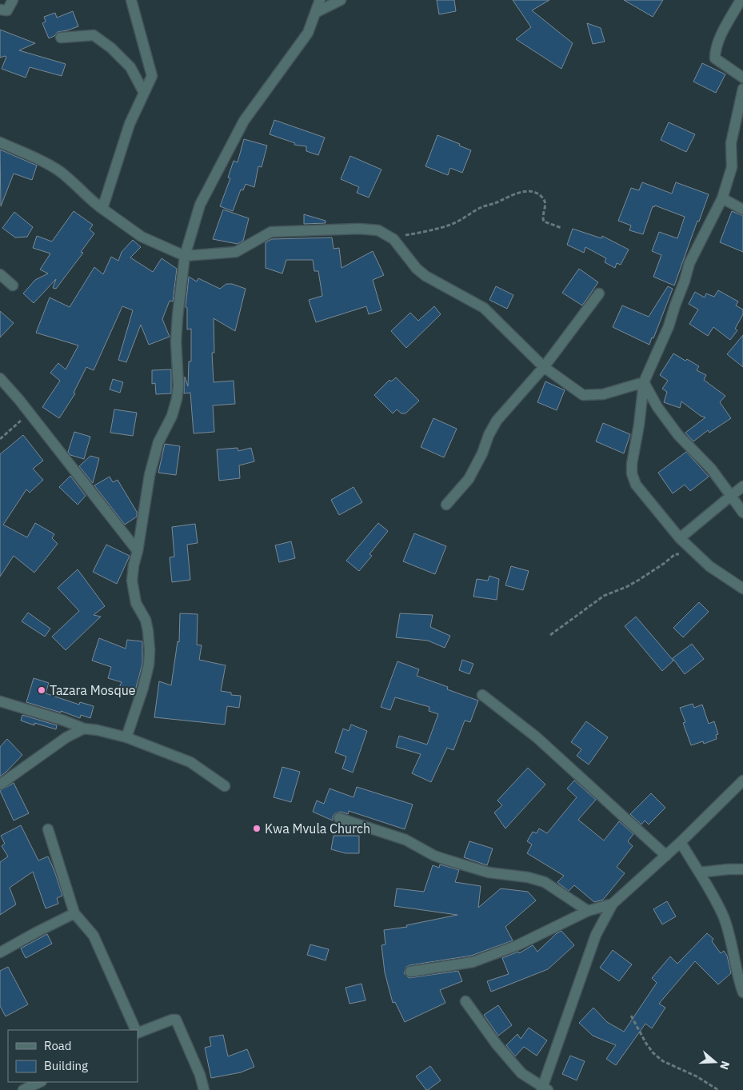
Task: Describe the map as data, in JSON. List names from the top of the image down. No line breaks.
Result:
{"places":["Tazara Mosque","Kwa Mvula Church"],"legend":["Road","Building"],"north":"right"}
